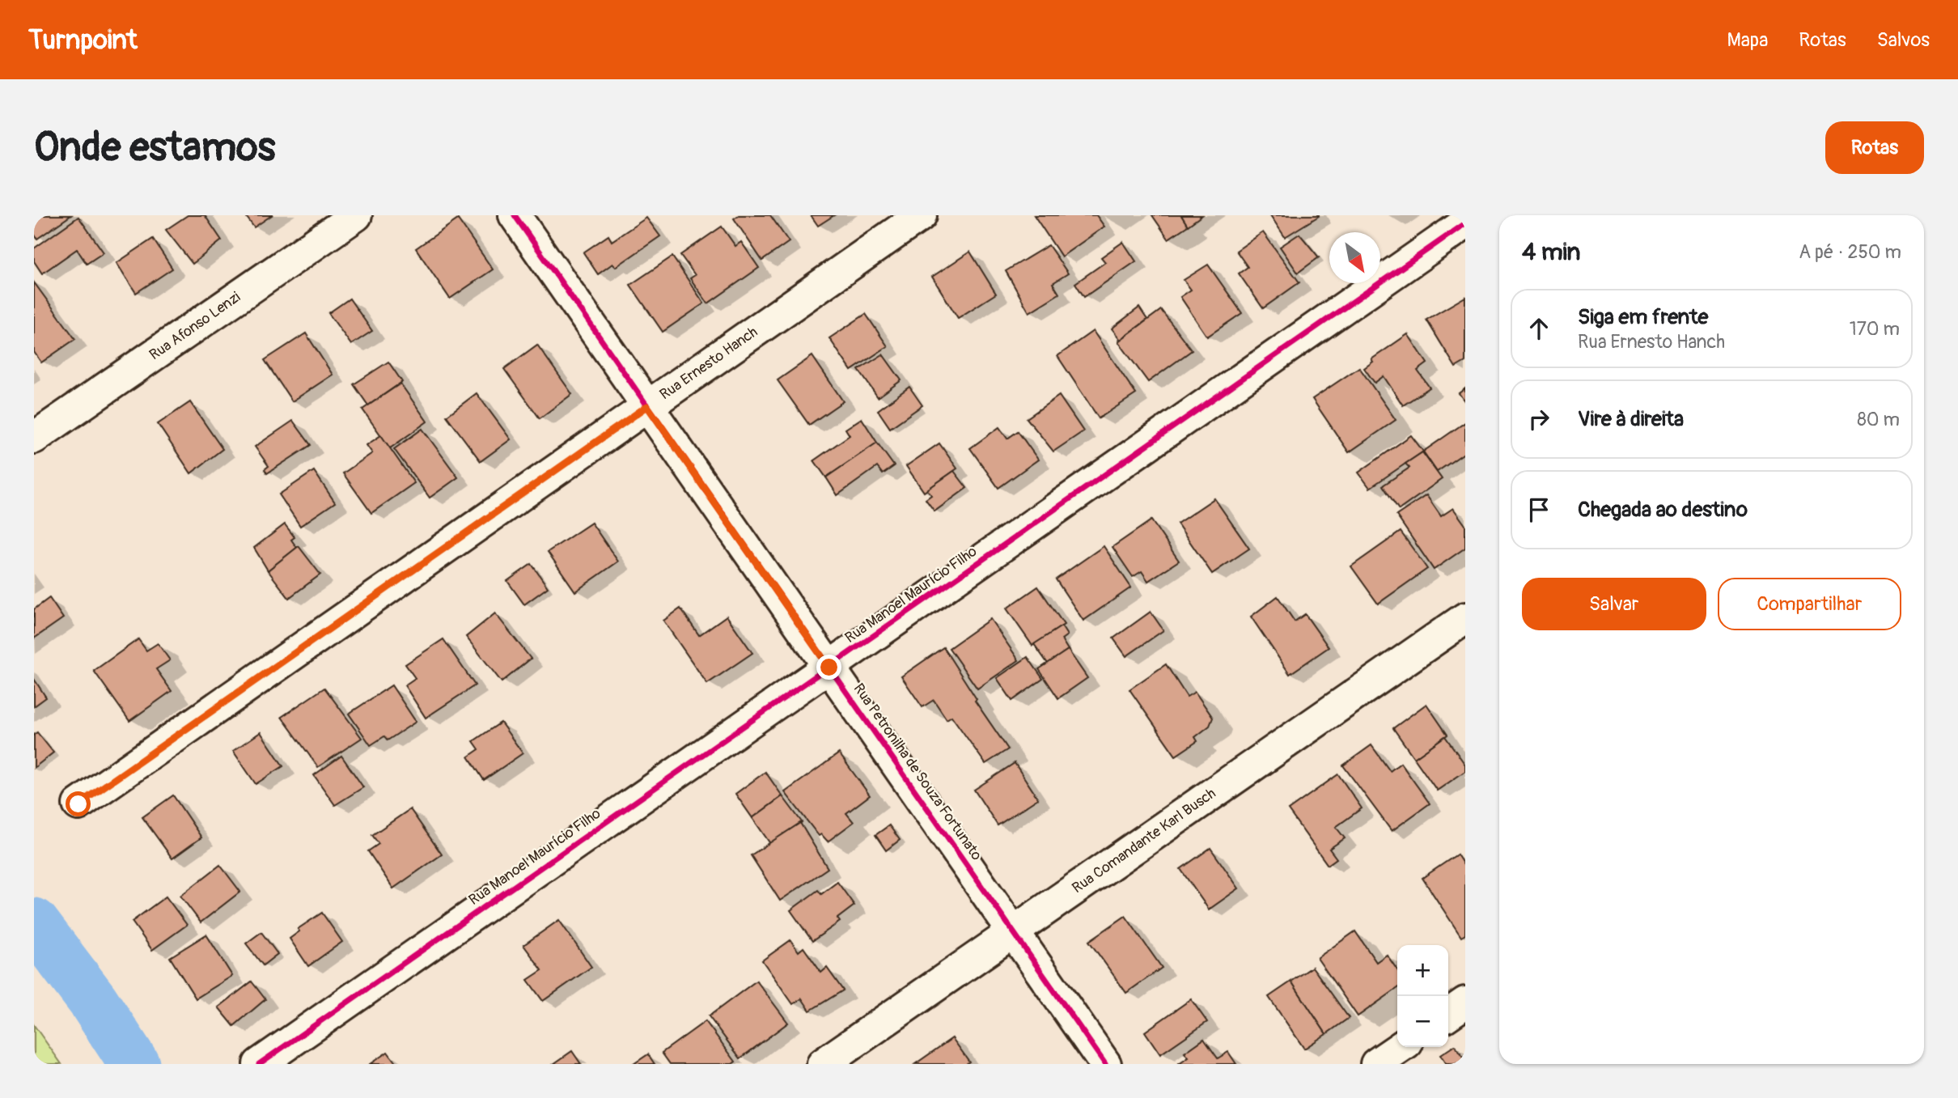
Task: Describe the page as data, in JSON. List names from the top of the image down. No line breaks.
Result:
{"streets":{"street":["Rua Afonso Lenzi","Rua Ernesto Hanch","Rua Manoel Maurício Filho","Rua Petronilha de Souza Fortunato","Rua Comandante Karl Busch"]},"crossings":[["Rua Ernesto Hanch","Rua Petronilha de Souza Fortunato"],["Rua Manoel Maurício Filho","Rua Petronilha de Souza Fortunato"],["Rua Petronilha de Souza Fortunato","Rua Comandante Karl Busch"]],"north":"bottom right","page":{"header":"Turnpoint","nav":["Mapa","Rotas","Salvos"],"buttons":["Rotas",["Salvar","Compartilhar"]],"title":"Onde estamos","heading":["4 min","A pé · 250 m"],"list":[["Siga em frente","Rua Ernesto Hanch","170 m"],["Vire à direita","80 m"],"Chegada ao destino"],"map_buttons":["+","−"]}}
